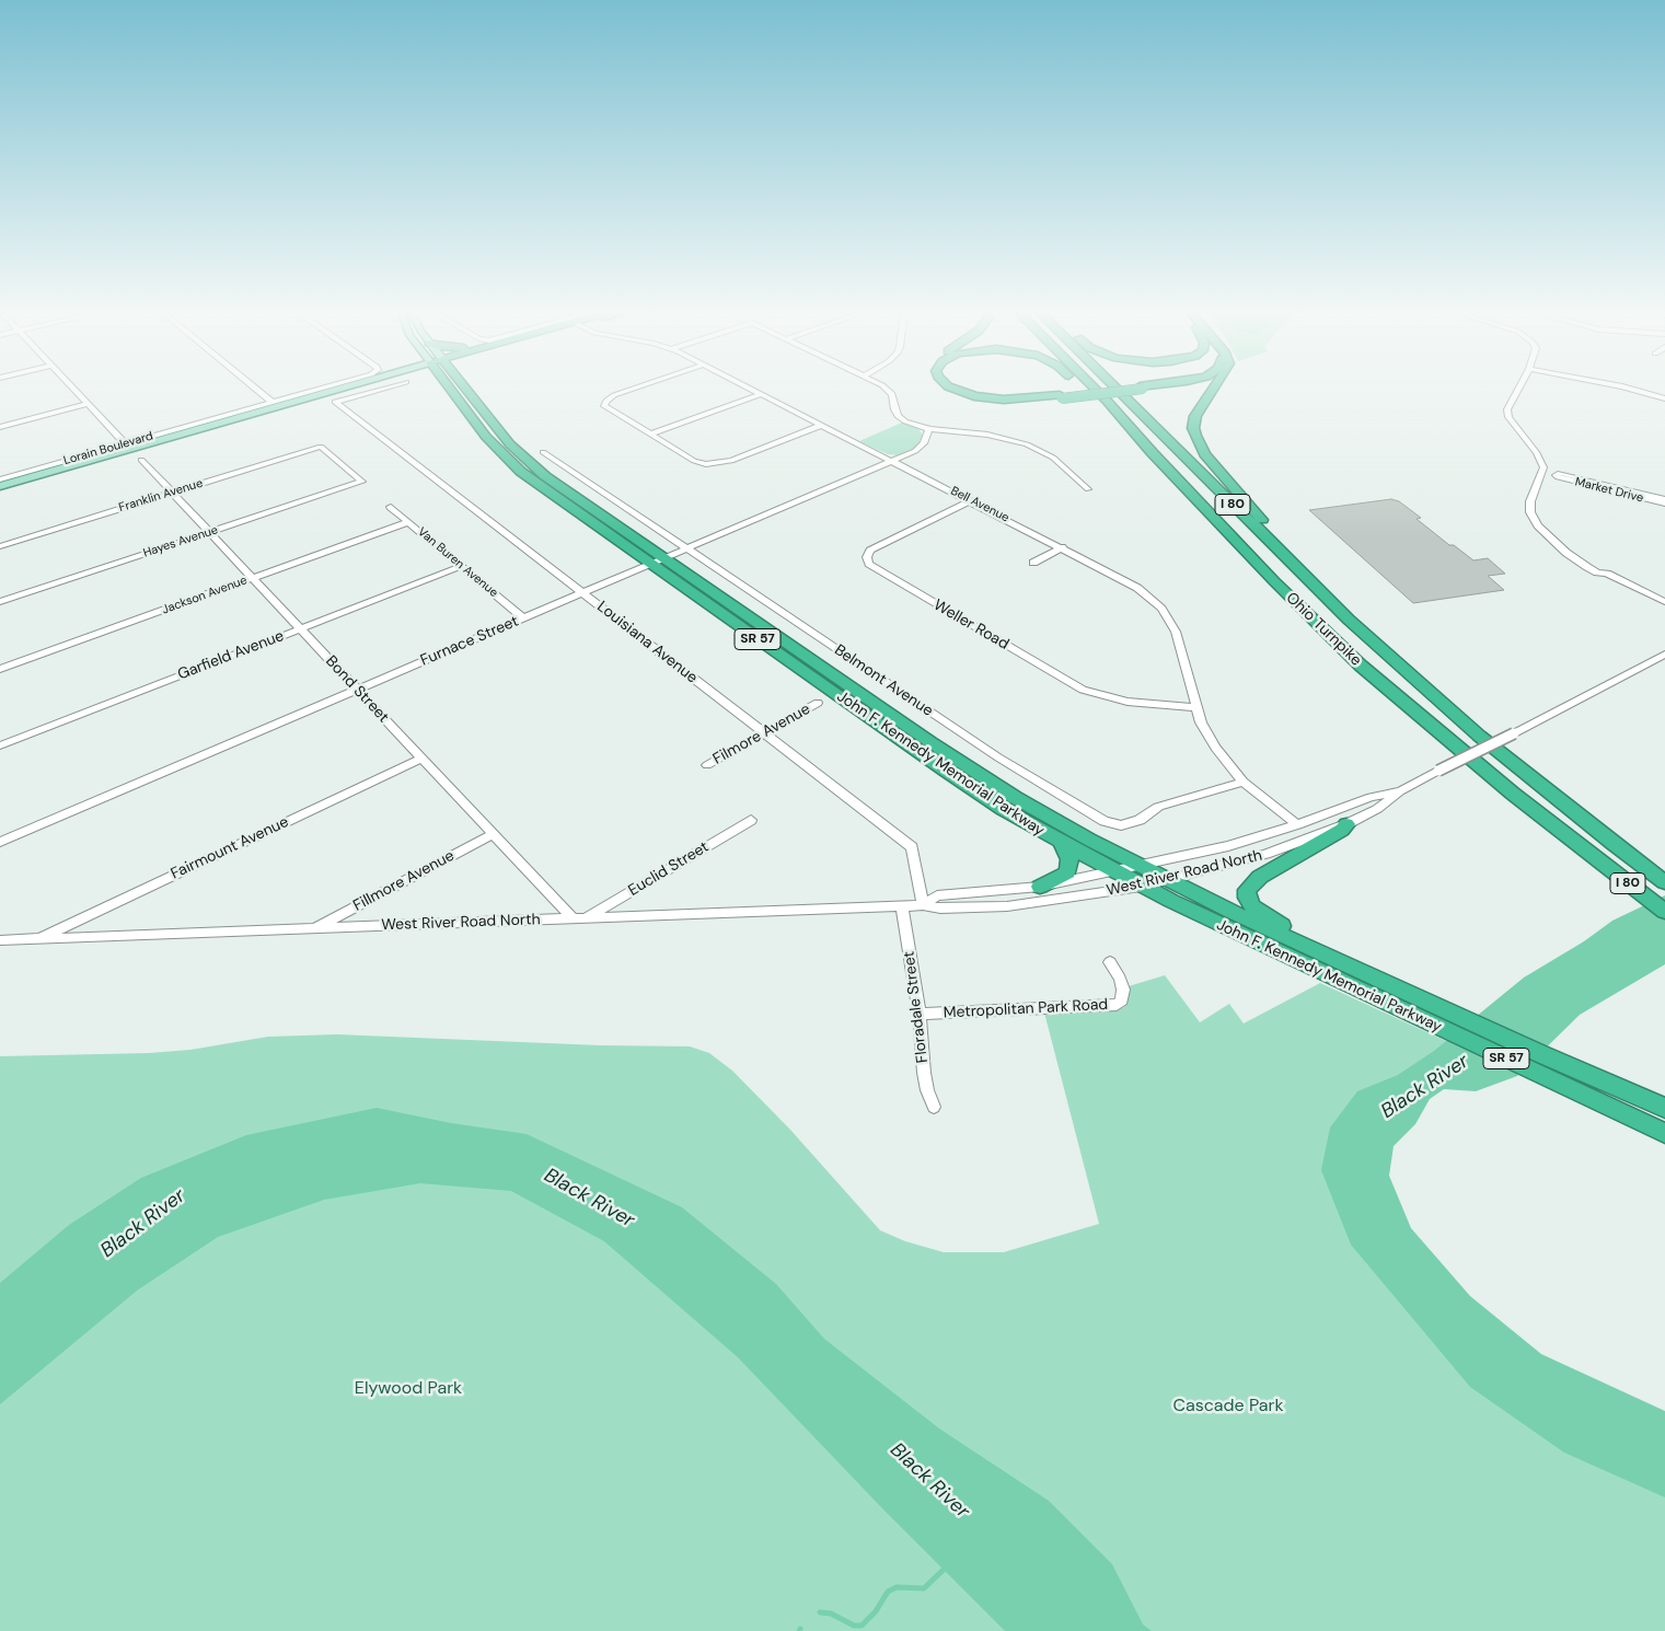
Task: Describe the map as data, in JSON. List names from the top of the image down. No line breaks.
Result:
{"streets":{"highway":["I 80","Ohio Turnpike","SR 57","John F. Kennedy Memorial Parkway"],"main road":["Lorain Boulevard"],"street":["Market Drive","Franklin Avenue","Bell Avenue","Hayes Avenue","Van Buren Avenue","Jackson Avenue","Weller Road","Furnace Street","Louisiana Avenue","Garfield Avenue","Belmont Avenue","Bond Street","Filmore Avenue","Fairmount Avenue","Euclid Street","West River Road North","Fillmore Avenue","Floradale Street","Metropolitan Park Road"]},"crossings":[["Franklin Avenue","Hayes Avenue"],["Franklin Avenue","Bond Street"],["Bell Avenue","Weller Road"],["Bell Avenue","Furnace Street"],["Bell Avenue","Belmont Avenue"],["Bell Avenue","West River Road North"],["Hayes Avenue","Bond Street"],["Van Buren Avenue","Jackson Avenue"],["Van Buren Avenue","Furnace Street"],["Van Buren Avenue","Garfield Avenue"],["Jackson Avenue","Bond Street"],["Furnace Street","Louisiana Avenue"],["Furnace Street","Belmont Avenue"],["Furnace Street","Bond Street"],["Furnace Street","John F. Kennedy Memorial Parkway"],["Louisiana Avenue","Filmore Avenue"],["Louisiana Avenue","West River Road North"],["Garfield Avenue","Bond Street"],["Bond Street","Fairmount Avenue"],["Bond Street","Euclid Street"],["Bond Street","West River Road North"],["Bond Street","Fillmore Avenue"],["John F. Kennedy Memorial Parkway","West River Road North"],["Fairmount Avenue","West River Road North"],["Euclid Street","West River Road North"],["West River Road North","Fillmore Avenue"],["West River Road North","Floradale Street"],["Floradale Street","Metropolitan Park Road"]],"water":["Black River"],"parks":["Elywood Park","Cascade Park"]}
